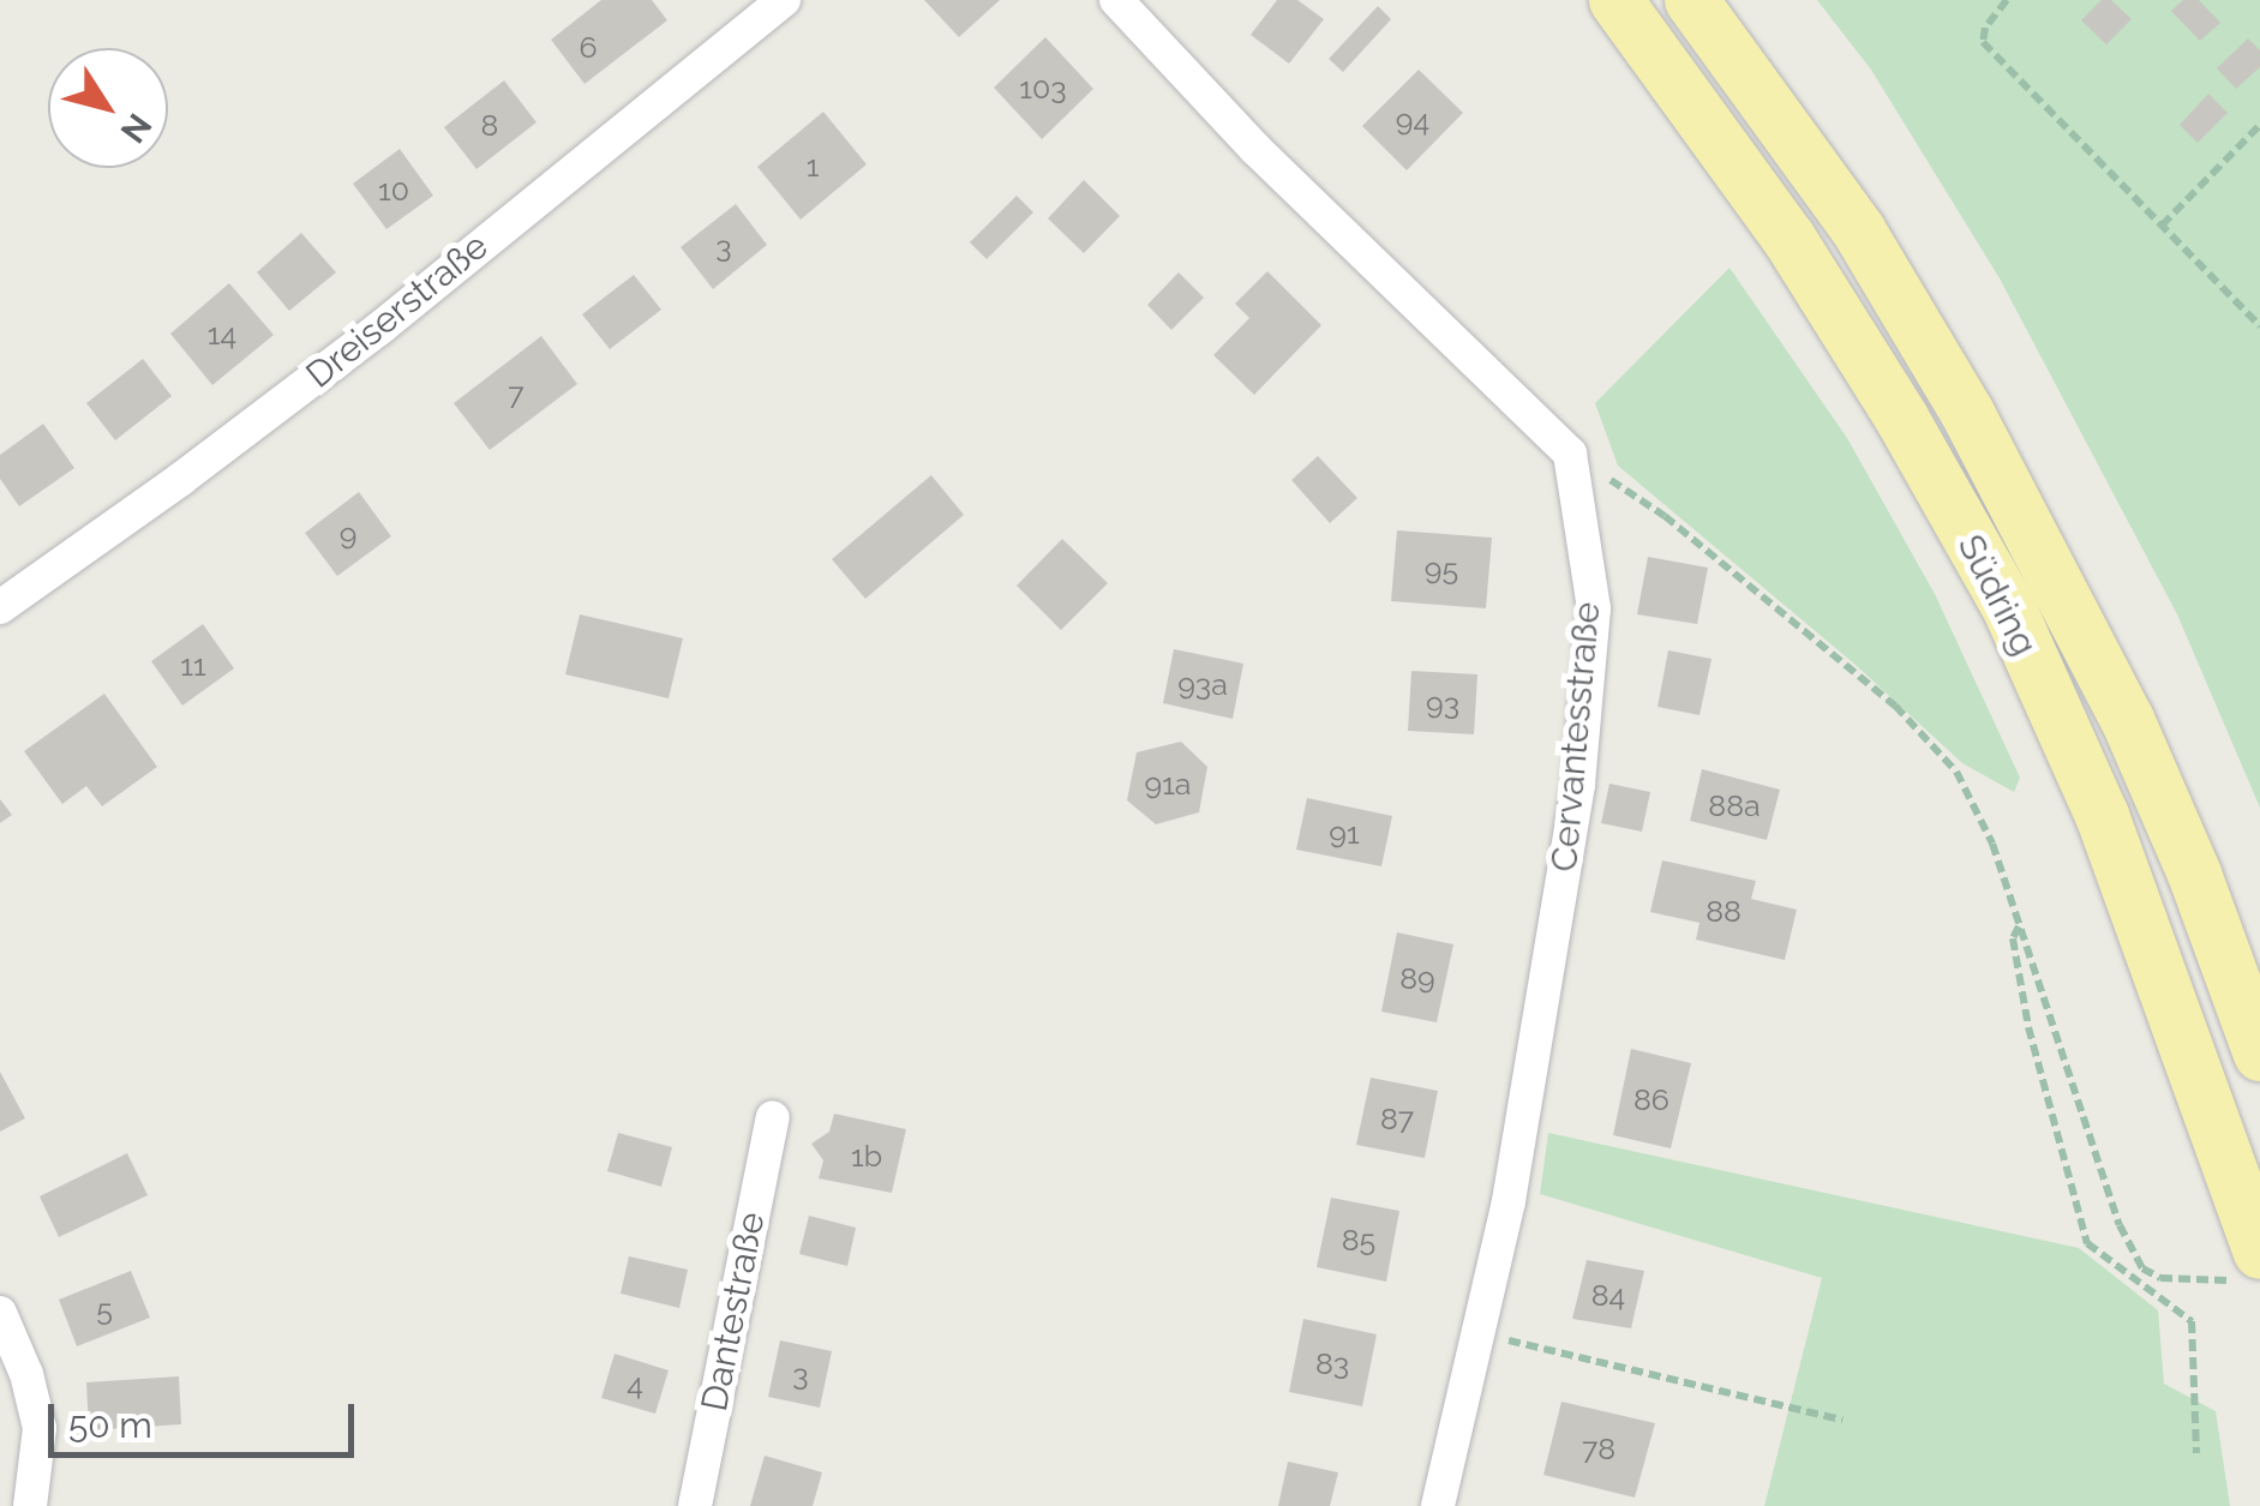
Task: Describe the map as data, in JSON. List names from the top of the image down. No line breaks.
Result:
{"streets":{"main road":["Südring"],"street":["Dreiserstraße","Cervantesstraße","Dantestraße"]},"house_numbers":["6","103","94","8","1","10","3","14","7","9","95","11","93a","93","91a","88a","91","88","89","86","87","1b","85","84","5","83","3","4","78"],"scale_bar":"50 m","north":"bottom right"}
